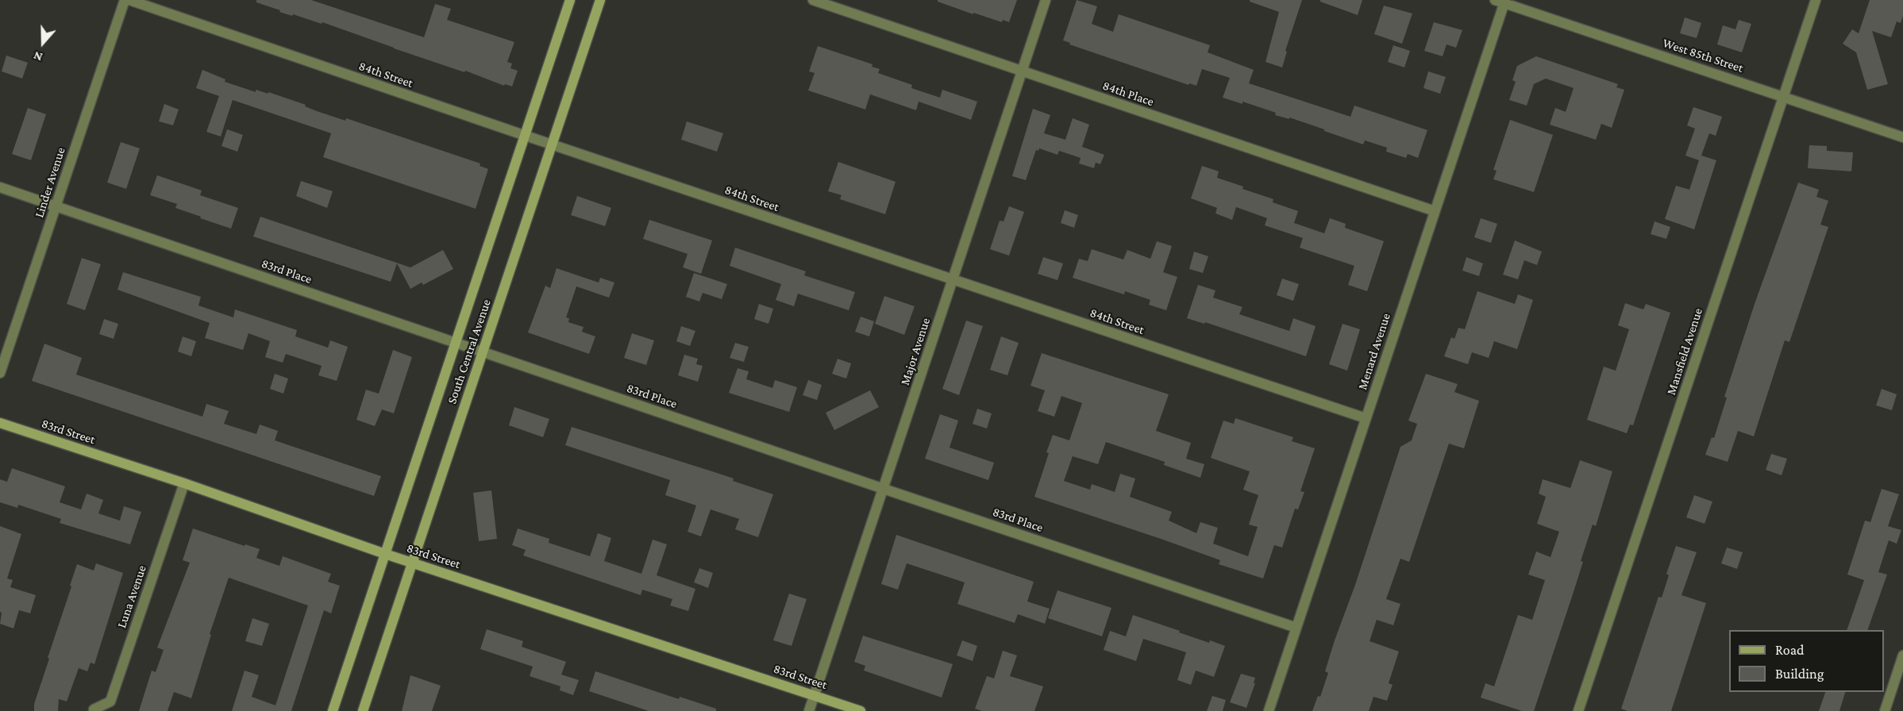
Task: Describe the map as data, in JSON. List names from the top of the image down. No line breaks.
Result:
{"streets":{"street":["West 85th Street","84th Street","84th Place","Linder Avenue","83rd Place","South Central Avenue","Major Avenue","Menard Avenue","Mansfield Avenue","83rd Street","Luna Avenue"]},"crossings":[["West 85th Street","Menard Avenue"],["West 85th Street","Mansfield Avenue"],["84th Street","South Central Avenue"],["84th Street","Major Avenue"],["84th Street","Menard Avenue"],["84th Place","Major Avenue"],["84th Place","Menard Avenue"],["Linder Avenue","83rd Place"],["83rd Place","South Central Avenue"],["83rd Place","Major Avenue"],["83rd Place","Menard Avenue"],["South Central Avenue","83rd Street"],["Major Avenue","83rd Street"],["83rd Street","Luna Avenue"]],"legend":["Road","Building"],"north":"bottom"}
